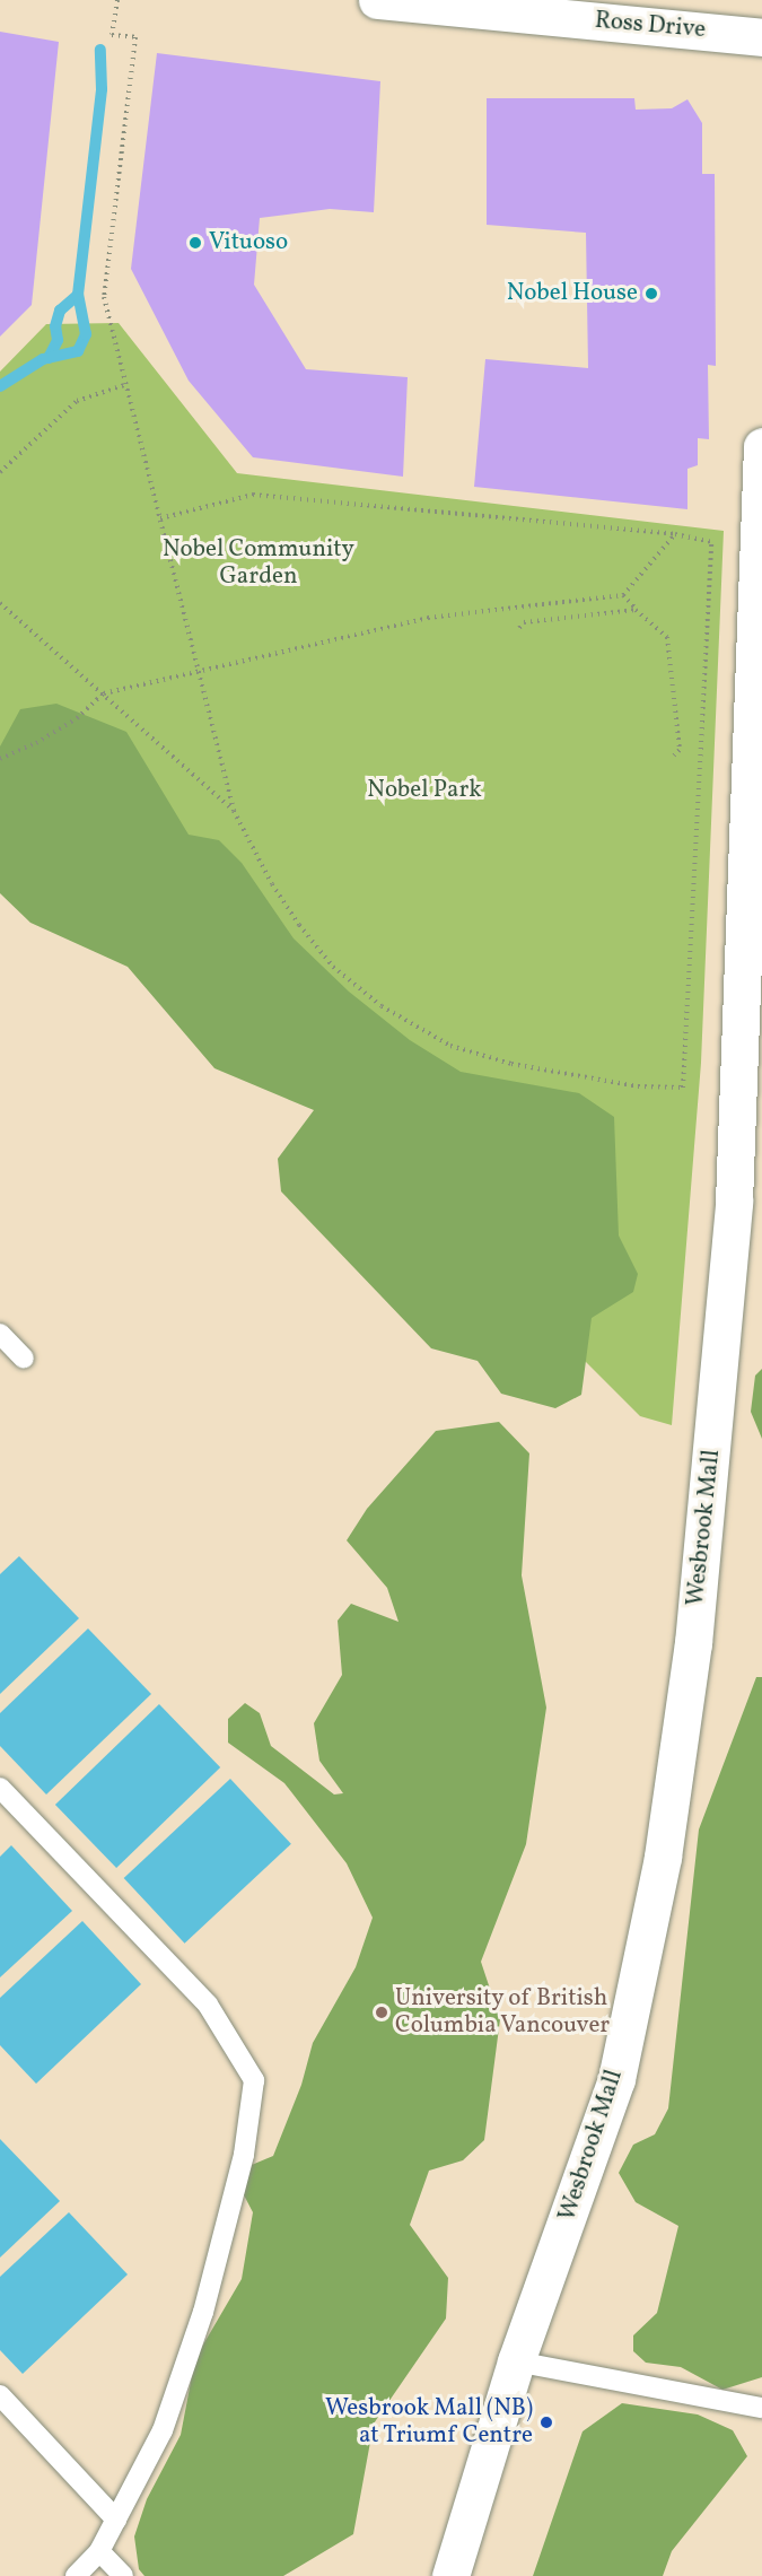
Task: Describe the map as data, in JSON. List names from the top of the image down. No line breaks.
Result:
{"streets":{"street":["Ross Drive","Wesbrook Mall"]},"parks":["Nobel Community Garden","Nobel Park"],"places":["Vituoso","Nobel House","University of British Columbia Vancouver","Wesbrook Mall (NB) at Triumf Centre"]}
